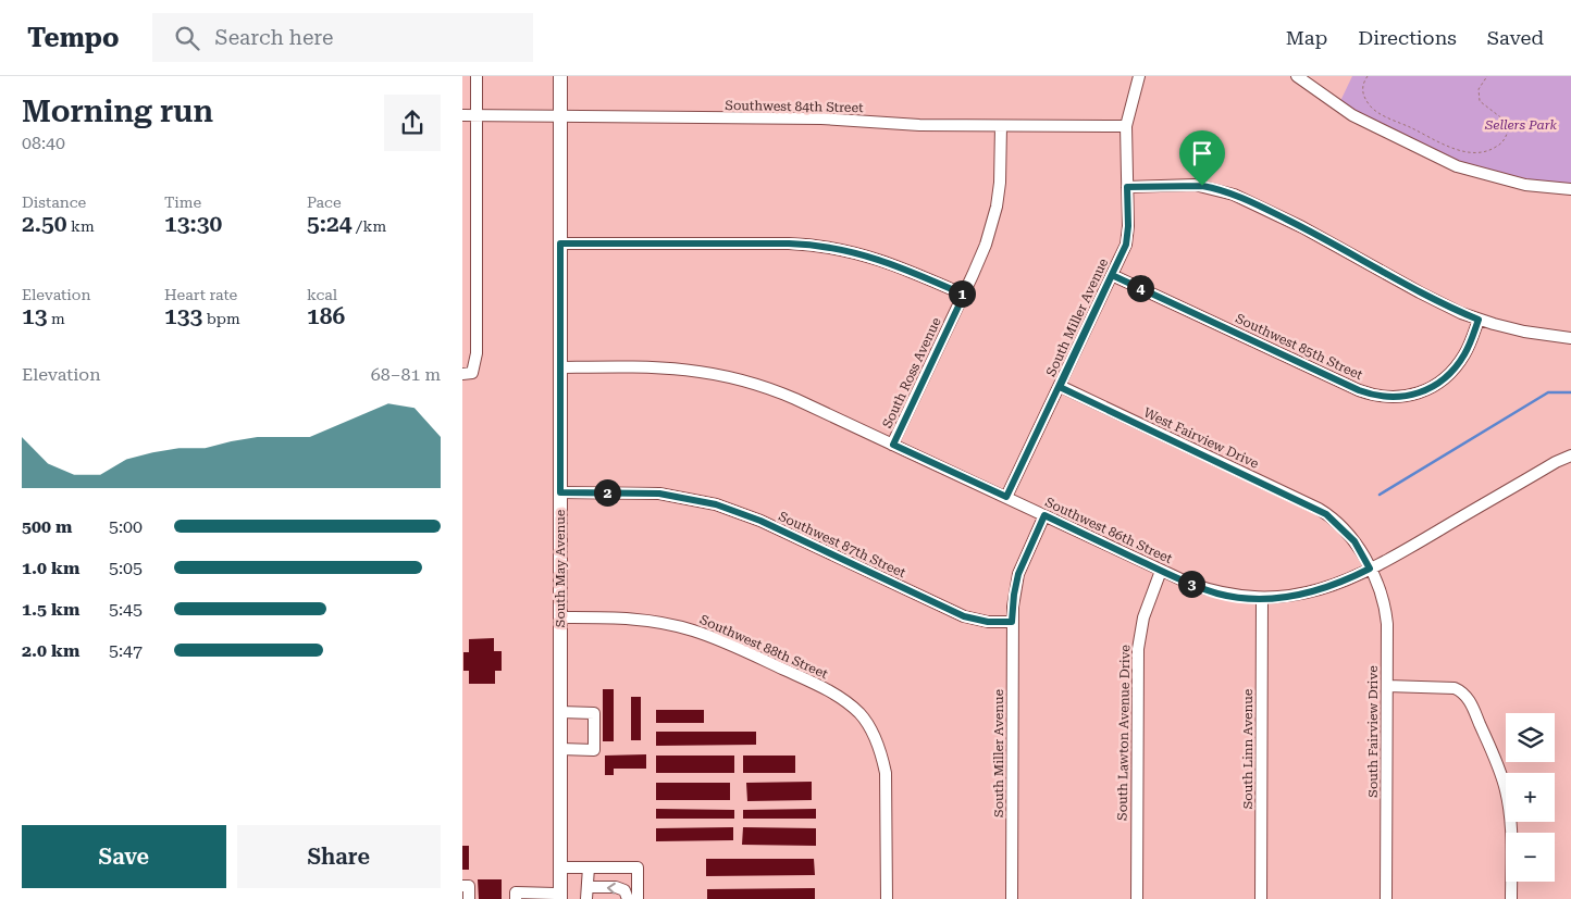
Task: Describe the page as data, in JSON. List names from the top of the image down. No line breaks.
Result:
{"streets":{"main road":["South May Avenue"],"street":["Southwest 84th Street","South Miller Avenue","Southwest 85th Street","South Ross Avenue","West Fairview Drive","Southwest 86th Street","Southwest 87th Street","Southwest 88th Street","South Fairview Drive","South Lawton Avenue Drive","South Linn Avenue"]},"crossings":[["Southwest 84th Street","South Miller Avenue"],["Southwest 84th Street","South Ross Avenue"],["Southwest 84th Street","South May Avenue"],["South Miller Avenue","Southwest 85th Street"],["South Miller Avenue","West Fairview Drive"],["South Miller Avenue","Southwest 86th Street"],["South Miller Avenue","Southwest 87th Street"],["South Ross Avenue","Southwest 86th Street"],["West Fairview Drive","Southwest 86th Street"],["West Fairview Drive","South Fairview Drive"],["Southwest 86th Street","South May Avenue"],["Southwest 86th Street","South Fairview Drive"],["Southwest 86th Street","South Lawton Avenue Drive"],["Southwest 86th Street","South Linn Avenue"],["Southwest 87th Street","South May Avenue"],["South May Avenue","Southwest 88th Street"]],"parks":["Sellers Park"],"page":{"header":"Tempo","search":"Search here","nav":["Map","Directions","Saved"],"heading":["Morning run","08:40"],"stats":[["Distance","2.50 km"],["Time","13:30"],["Pace","5:24 /km"],["Elevation","13 m"],["Heart rate","133 bpm"],["kcal","186"]],"pins":["4","1","2","3"],"chart":["Elevation","68–81 m"],"list":[{"name":"500 m","note":"5:00"},{"name":"1.0 km","note":"5:05"},{"name":"1.5 km","note":"5:45"},{"name":"2.0 km","note":"5:47"}],"map_buttons":["+","−"],"buttons":["Save","Share"]}}
